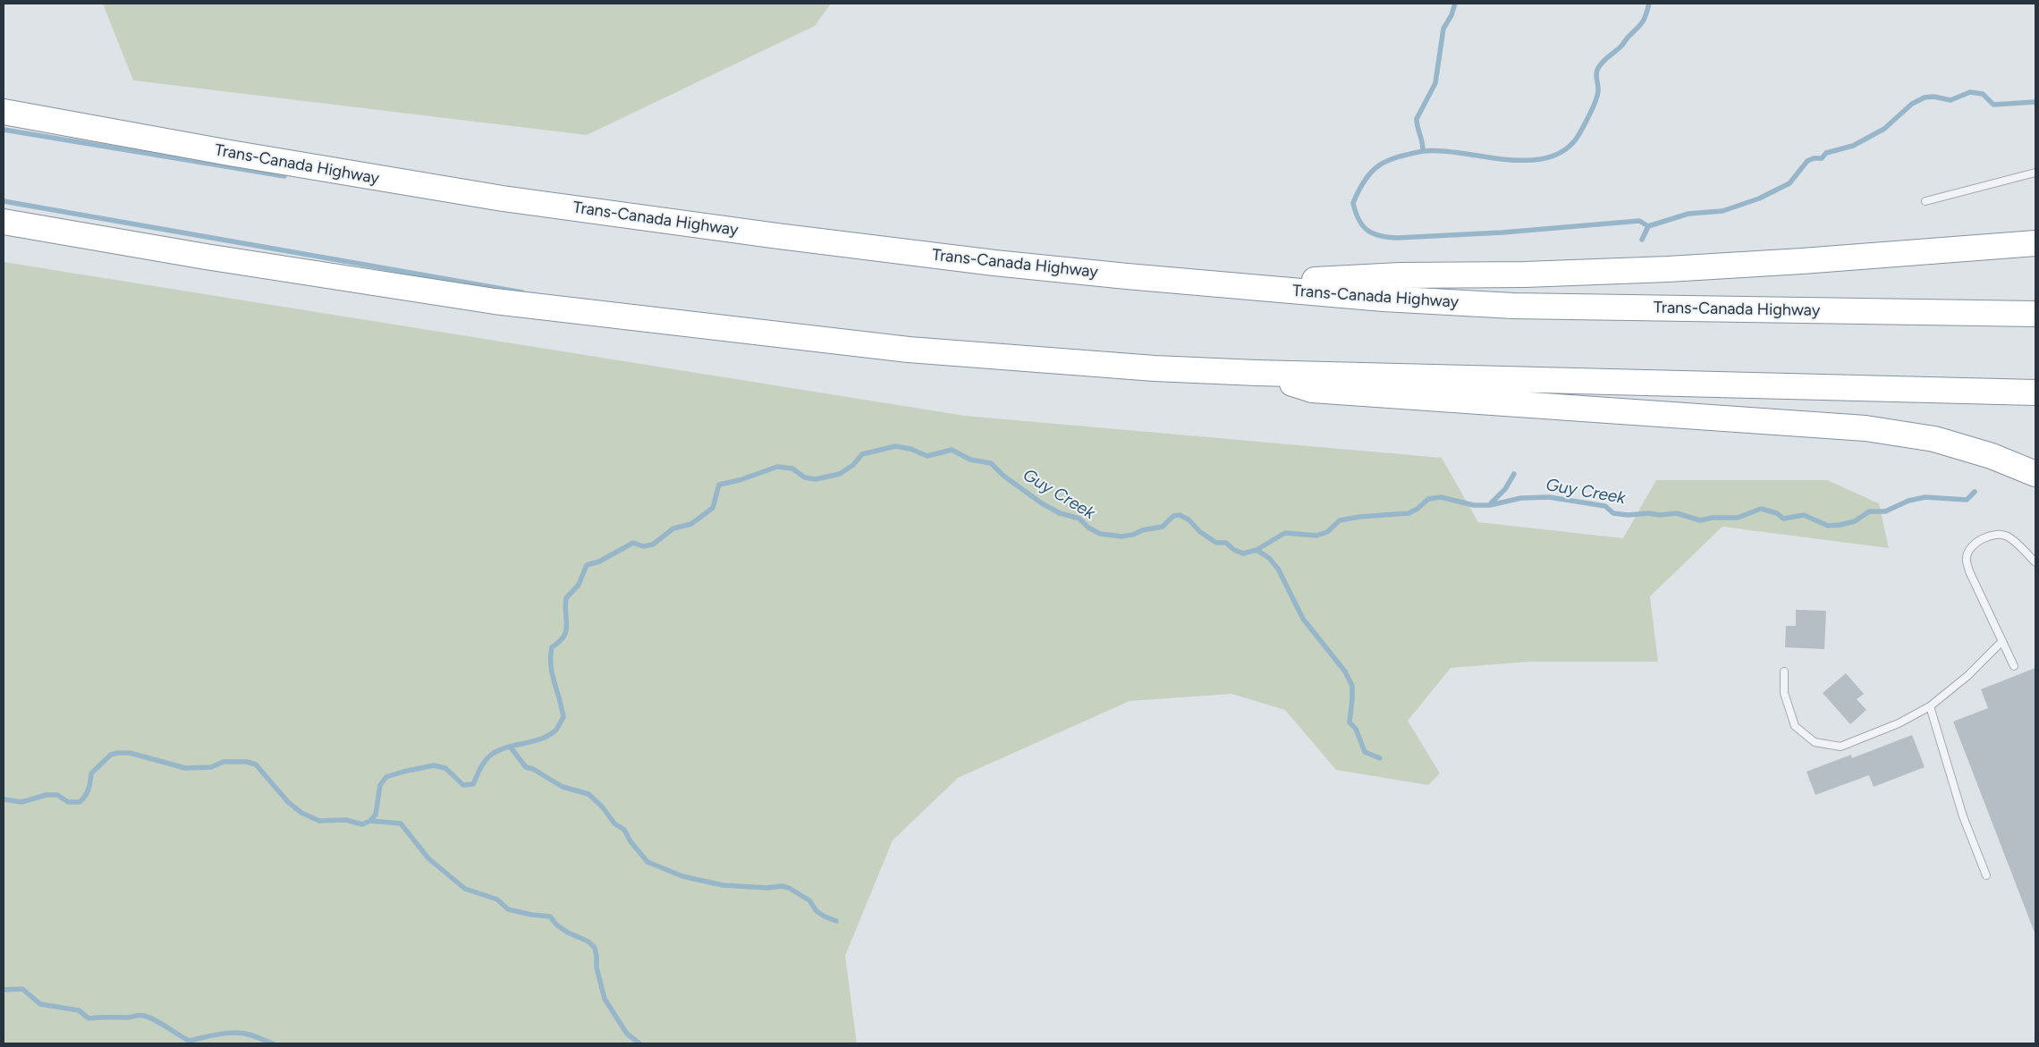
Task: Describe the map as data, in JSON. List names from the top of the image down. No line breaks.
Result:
{"streets":{"highway":["Trans-Canada Highway"]},"water":["Guy Creek"]}
